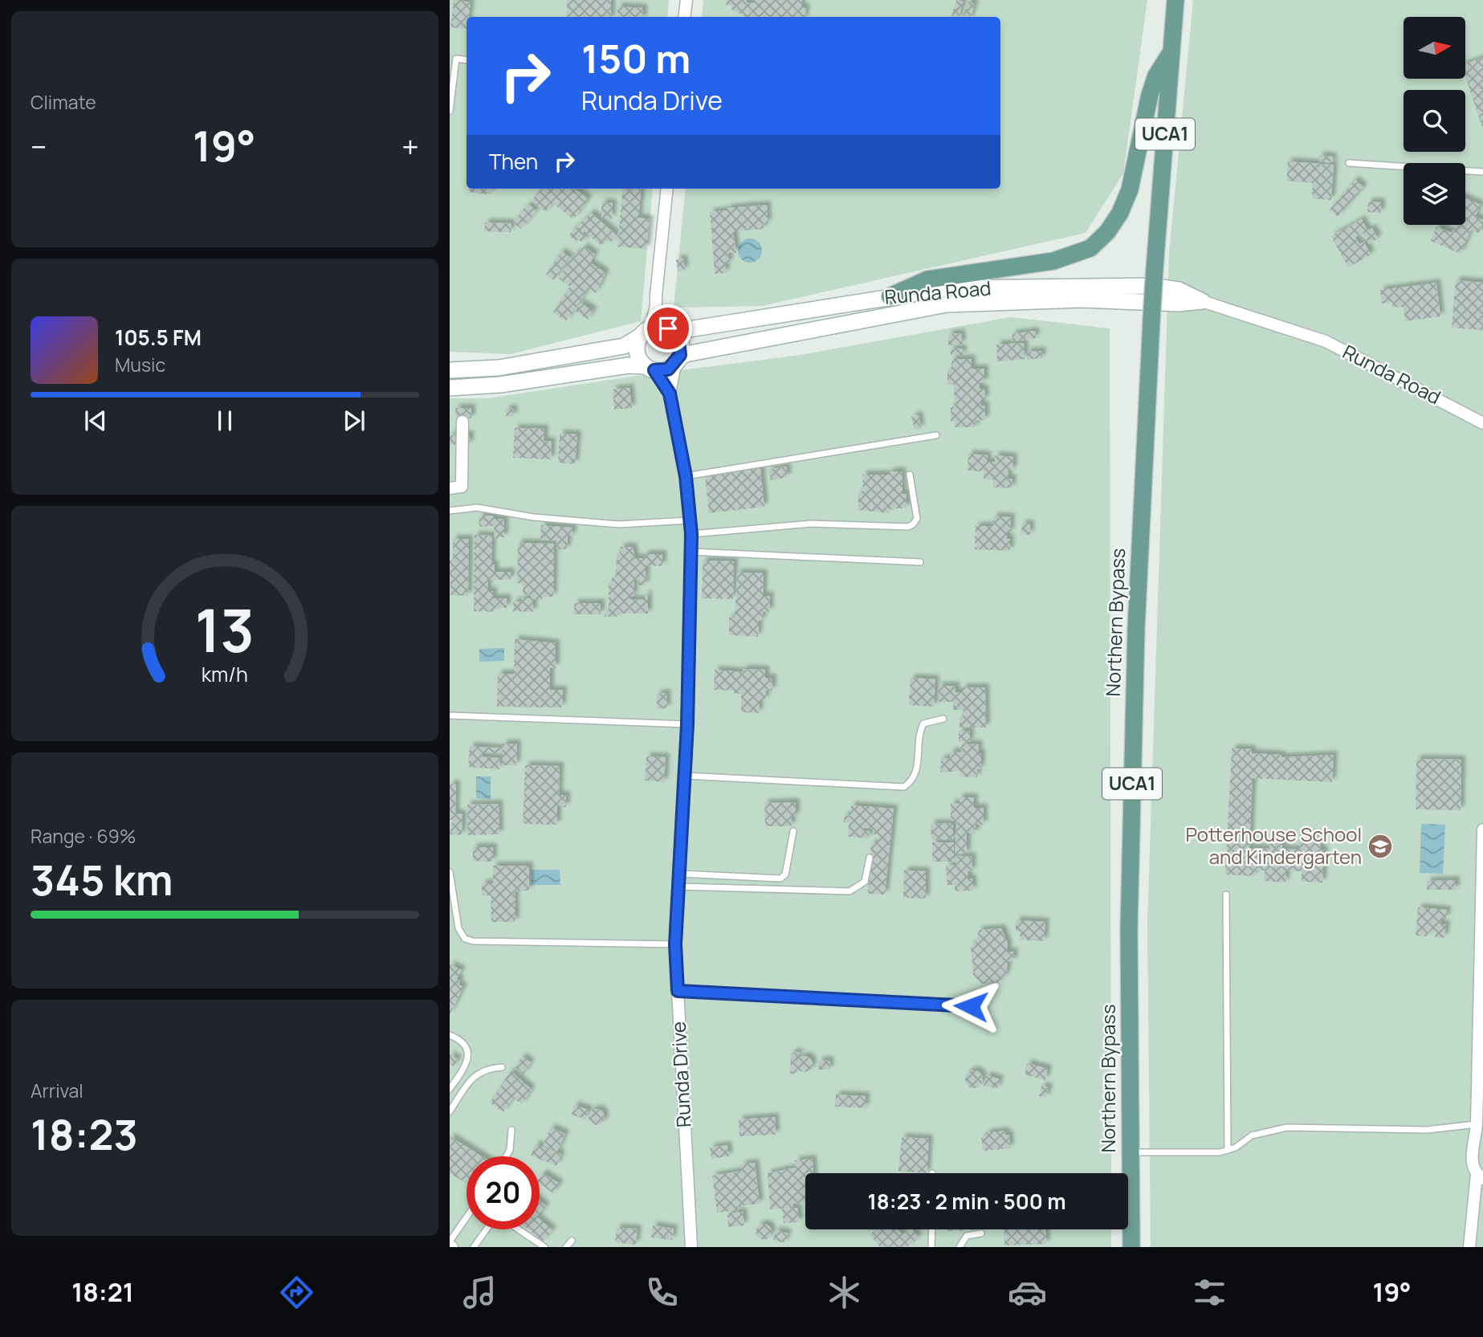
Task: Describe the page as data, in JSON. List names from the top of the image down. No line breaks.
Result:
{"streets":{"main road":["UCA1","Northern Bypass"],"street":["Runda Road","Runda Drive"]},"crossings":[["Runda Road","Runda Drive"]],"places":{"school or university":["Potterhouse School and Kindergarten"]},"north":"right","page":{"tile":["Climate",["Range · 69%","345 km"],["Arrival","18:23"]],"turn":["150 m","Runda Drive"],"heat":["−","19°","+"],"then":"Then","song":["105.5 FM","Music"],"limit":"20","trip":"18:23 · 2 min · 500 m","tabs":["18:21","19°"],"gauge":["13","km/h"]}}
